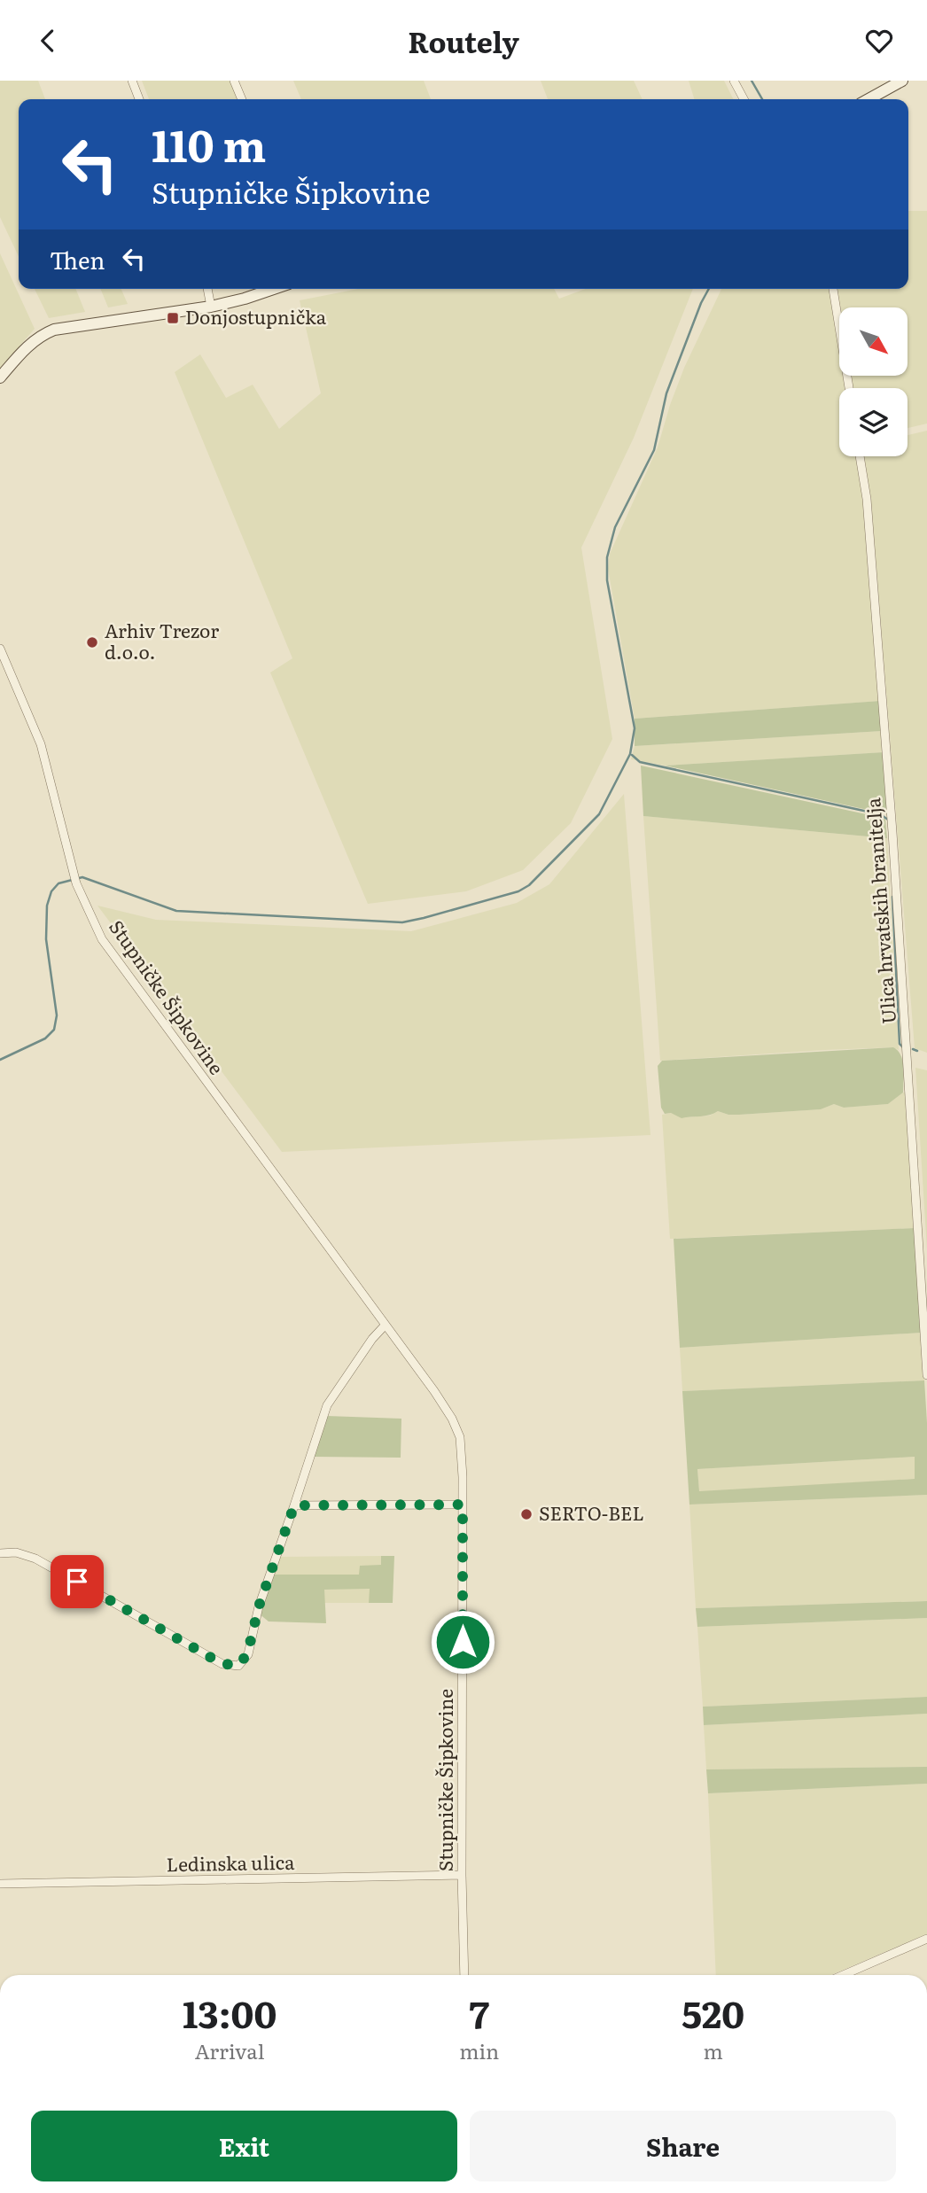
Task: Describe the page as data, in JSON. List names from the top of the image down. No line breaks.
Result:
{"streets":{"street":["Ulica hrvatskih branitelja","Stupničke Šipkovine","Ledinska ulica"]},"crossings":[["Stupničke Šipkovine","Ledinska ulica"]],"places":{"transit":["Donjostupnička"],"other":["Arhiv Trezor d.o.o.","SERTO-BEL"]},"north":"bottom right","page":{"header":"Routely","turn":["110 m","Stupničke Šipkovine"],"then":"Then","eta":["13:00","Arrival","7","min","520","m"],"buttons":["Exit","Share"]}}
